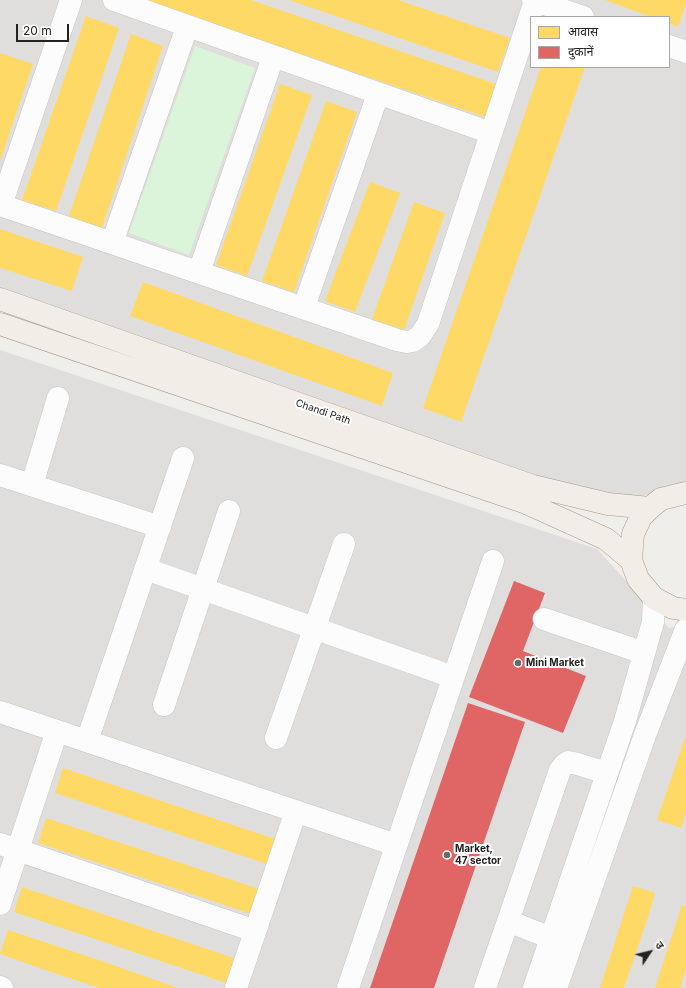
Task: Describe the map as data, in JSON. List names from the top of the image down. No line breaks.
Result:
{"streets":{"main road":["Chandi Path"]},"places":["Mini Market","Market, 47 sector"],"legend":["आवास","दुकानें"],"scale_bar":"20 m","north":"top right"}
